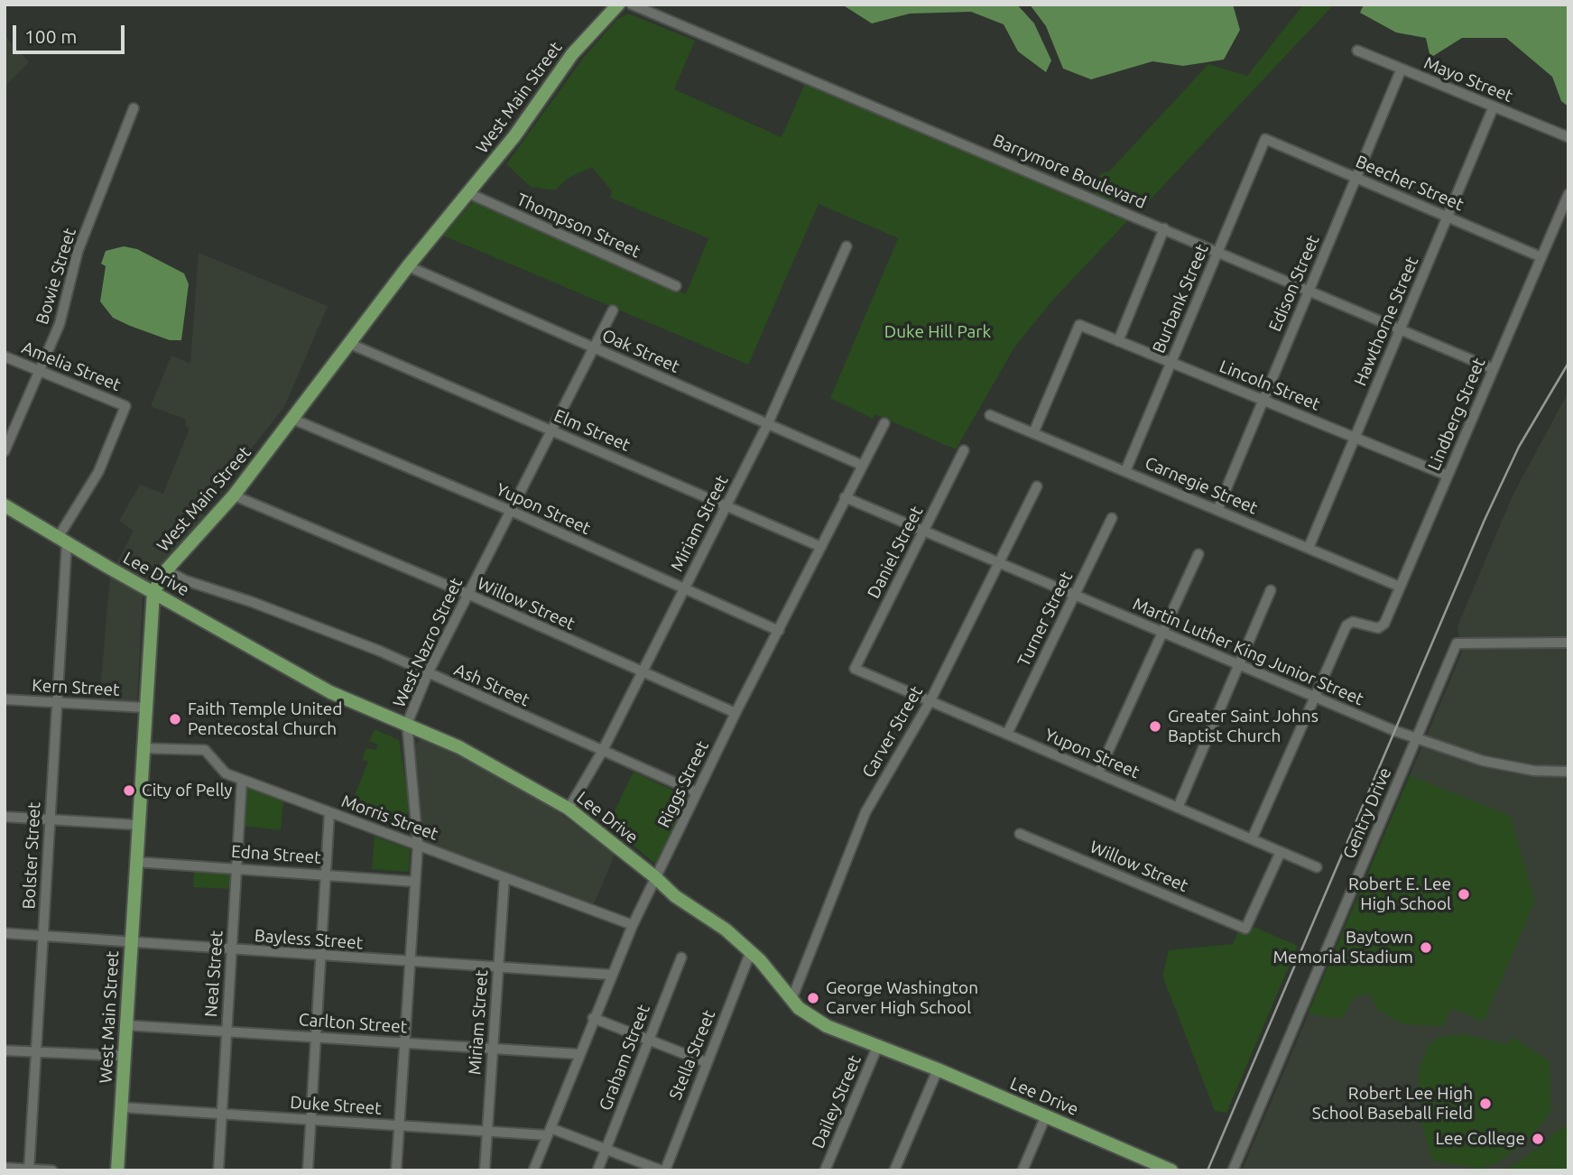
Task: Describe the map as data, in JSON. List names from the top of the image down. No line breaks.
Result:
{"streets":{"main road":["West Main Street","Lee Drive"],"street":["Mayo Street","Barrymore Boulevard","Beecher Street","Thompson Street","Bowie Street","Edison Street","Burbank Street","Hawthorne Street","Oak Street","Amelia Street","Lincoln Street","Lindberg Street","Elm Street","Carnegie Street","Yupon Street","Miriam Street","Daniel Street","Willow Street","Turner Street","West Nazro Street","Martin Luther King Junior Street","Ash Street","Kern Street","Carver Street","Riggs Street","Gentry Drive","Morris Street","Edna Street","Bolster Street","Bayless Street","Neal Street","Carlton Street","Stella Street","Graham Street","Dailey Street","Duke Street"]},"crossings":[["Mayo Street","Edison Street"],["Mayo Street","Hawthorne Street"],["West Main Street","Thompson Street"],["West Main Street","Oak Street"],["West Main Street","Elm Street"],["West Main Street","Yupon Street"],["West Main Street","Lee Drive"],["West Main Street","Willow Street"],["West Main Street","Ash Street"],["West Main Street","Kern Street"],["West Main Street","Morris Street"],["West Main Street","Edna Street"],["West Main Street","Bayless Street"],["West Main Street","Carlton Street"],["West Main Street","Duke Street"],["Barrymore Boulevard","Edison Street"],["Barrymore Boulevard","Burbank Street"],["Barrymore Boulevard","Hawthorne Street"],["Barrymore Boulevard","Lindberg Street"],["Beecher Street","Edison Street"],["Beecher Street","Burbank Street"],["Beecher Street","Hawthorne Street"],["Beecher Street","Lindberg Street"],["Bowie Street","Amelia Street"],["Edison Street","Lincoln Street"],["Edison Street","Carnegie Street"],["Burbank Street","Lincoln Street"],["Burbank Street","Carnegie Street"],["Hawthorne Street","Lincoln Street"],["Hawthorne Street","Carnegie Street"],["Oak Street","Miriam Street"],["Oak Street","West Nazro Street"],["Oak Street","Riggs Street"],["Amelia Street","Bolster Street"],["Lincoln Street","Lindberg Street"],["Lincoln Street","Carnegie Street"],["Lindberg Street","Carnegie Street"],["Lindberg Street","Martin Luther King Junior Street"],["Elm Street","Miriam Street"],["Elm Street","West Nazro Street"],["Elm Street","Riggs Street"],["Yupon Street","Miriam Street"],["Yupon Street","Daniel Street"],["Yupon Street","Willow Street"],["Yupon Street","Turner Street"],["Yupon Street","West Nazro Street"],["Yupon Street","Carver Street"],["Yupon Street","Riggs Street"],["Miriam Street","Lee Drive"],["Miriam Street","Willow Street"],["Miriam Street","Ash Street"],["Miriam Street","Morris Street"],["Miriam Street","Bayless Street"],["Miriam Street","Carlton Street"],["Miriam Street","Duke Street"],["Daniel Street","Martin Luther King Junior Street"],["Lee Drive","West Nazro Street"],["Lee Drive","Carver Street"],["Lee Drive","Riggs Street"],["Lee Drive","Bolster Street"],["Lee Drive","Stella Street"],["Lee Drive","Dailey Street"],["Willow Street","West Nazro Street"],["Willow Street","Riggs Street"],["Turner Street","Martin Luther King Junior Street"],["West Nazro Street","Ash Street"],["West Nazro Street","Morris Street"],["West Nazro Street","Edna Street"],["West Nazro Street","Bayless Street"],["West Nazro Street","Carlton Street"],["West Nazro Street","Duke Street"],["Martin Luther King Junior Street","Carver Street"],["Martin Luther King Junior Street","Riggs Street"],["Martin Luther King Junior Street","Gentry Drive"],["Ash Street","Riggs Street"],["Kern Street","Bolster Street"],["Riggs Street","Morris Street"],["Riggs Street","Bayless Street"],["Riggs Street","Carlton Street"],["Riggs Street","Duke Street"],["Morris Street","Neal Street"],["Edna Street","Neal Street"],["Bolster Street","Bayless Street"],["Bayless Street","Neal Street"],["Neal Street","Carlton Street"],["Neal Street","Duke Street"],["Stella Street","Duke Street"],["Graham Street","Duke Street"]],"parks":["Duke Hill Park"],"places":["Faith Temple United Pentecostal Church","Greater Saint Johns Baptist Church","City of Pelly","Robert E. Lee High School","Baytown Memorial Stadium","George Washington Carver High School","Robert Lee High School Baseball Field","Lee College"],"scale_bar":"100 m"}
